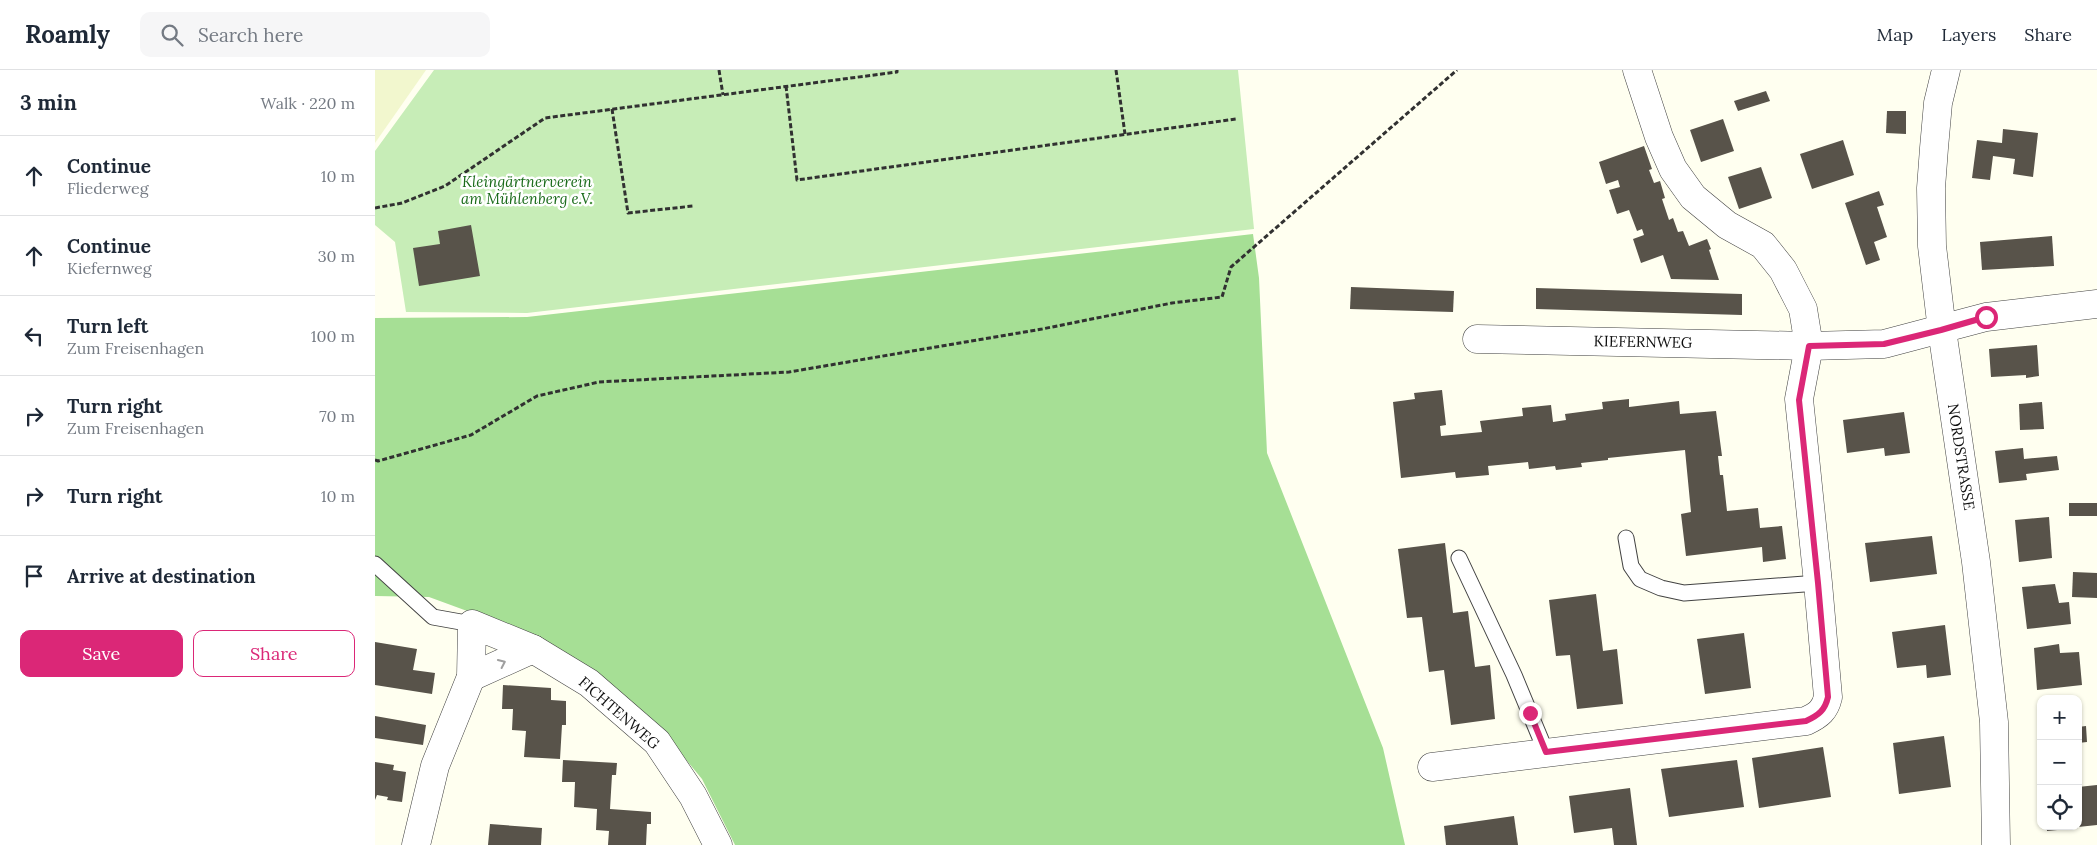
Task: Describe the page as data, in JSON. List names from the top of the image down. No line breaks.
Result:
{"streets":{"street":["KIEFERNWEG","NORDSTRASSE","FICHTENWEG"]},"crossings":[["KIEFERNWEG","NORDSTRASSE"]],"parks":["Kleingärtnerverein am Mühlenberg e.V."],"page":{"header":"Roamly","search":"Search here","nav":["Map","Layers","Share"],"heading":["3 min","Walk · 220 m"],"list":[["Continue","Fliederweg","10 m"],["Continue","Kiefernweg","30 m"],["Turn left","Zum Freisenhagen","100 m"],["Turn right","Zum Freisenhagen","70 m"],["Turn right","10 m"],"Arrive at destination"],"buttons":["Save","Share"],"map_buttons":["+","−"]}}
